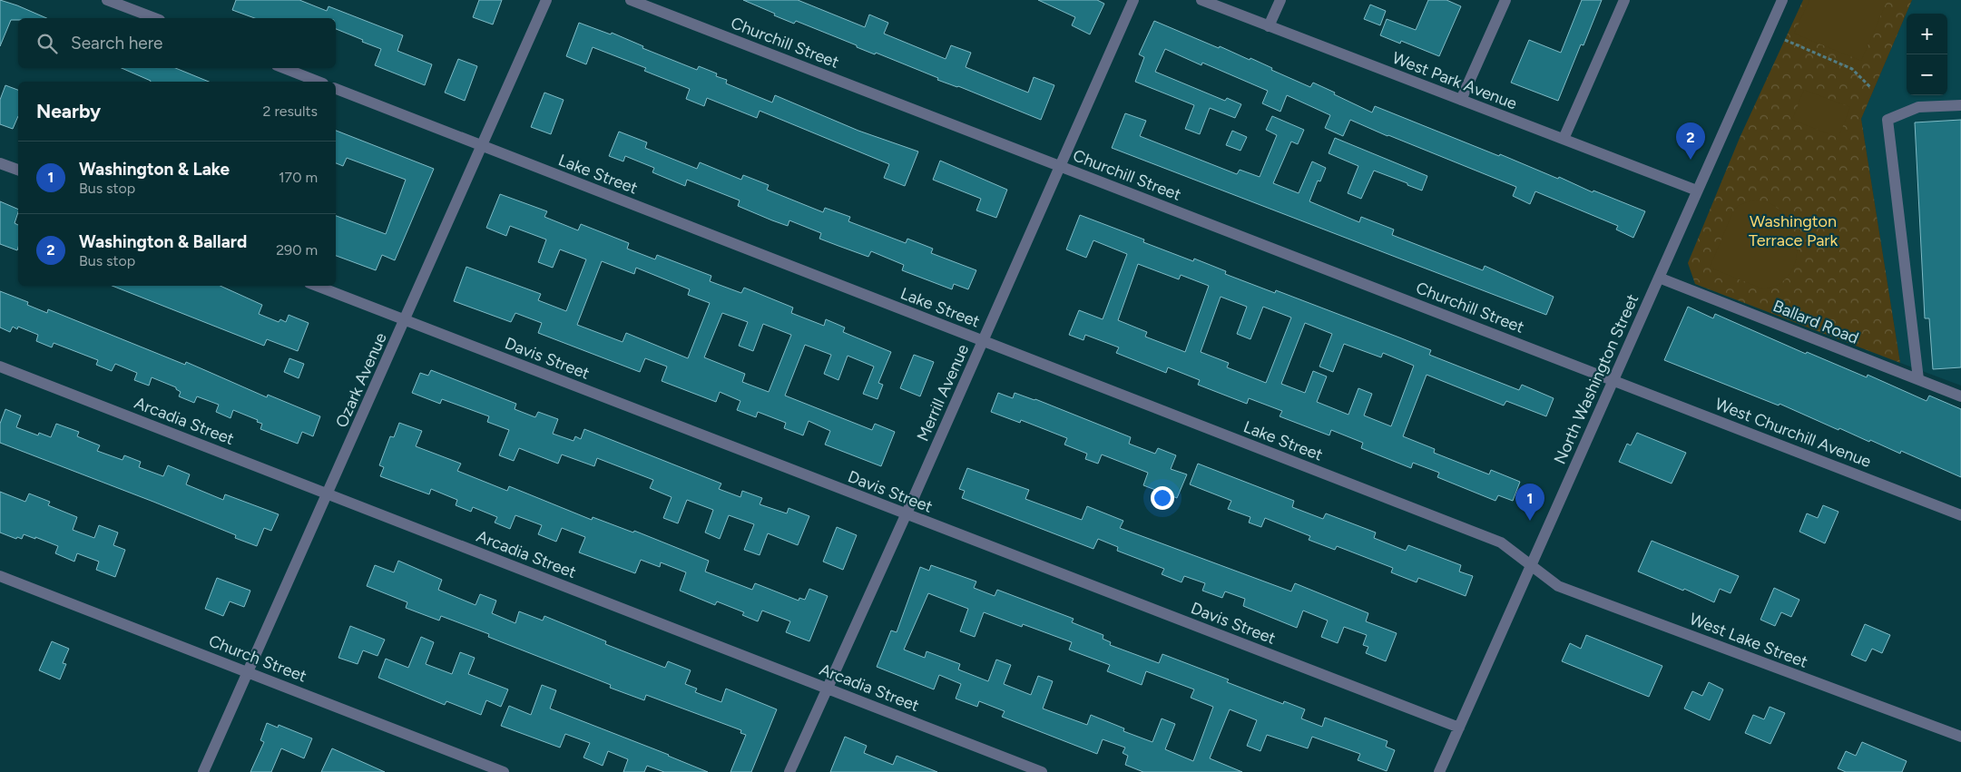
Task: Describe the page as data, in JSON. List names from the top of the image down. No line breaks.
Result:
{"streets":{"street":["Churchill Street","West Park Avenue","Lake Street","Ballard Road","Davis Street","North Washington Street","Ozark Avenue","Merrill Avenue","Arcadia Street","West Churchill Avenue","West Lake Street","Church Street"]},"crossings":[["Churchill Street","North Washington Street"],["Churchill Street","Merrill Avenue"],["Churchill Street","West Churchill Avenue"],["West Park Avenue","North Washington Street"],["Lake Street","North Washington Street"],["Lake Street","Ozark Avenue"],["Lake Street","Merrill Avenue"],["Lake Street","West Lake Street"],["Ballard Road","North Washington Street"],["Davis Street","North Washington Street"],["Davis Street","Ozark Avenue"],["Davis Street","Merrill Avenue"],["North Washington Street","West Churchill Avenue"],["North Washington Street","West Lake Street"],["Ozark Avenue","Arcadia Street"],["Ozark Avenue","Church Street"],["Merrill Avenue","Arcadia Street"]],"parks":["Washington Terrace Park"],"page":{"map_buttons":["+","−"],"search":"Search here","heading":["Nearby","2 results"],"pins":["2","1"],"list":[{"mark":"1","name":"Washington & Lake","note":"Bus stop","value":"170 m"},{"mark":"2","name":"Washington & Ballard","note":"Bus stop","value":"290 m"}]}}
